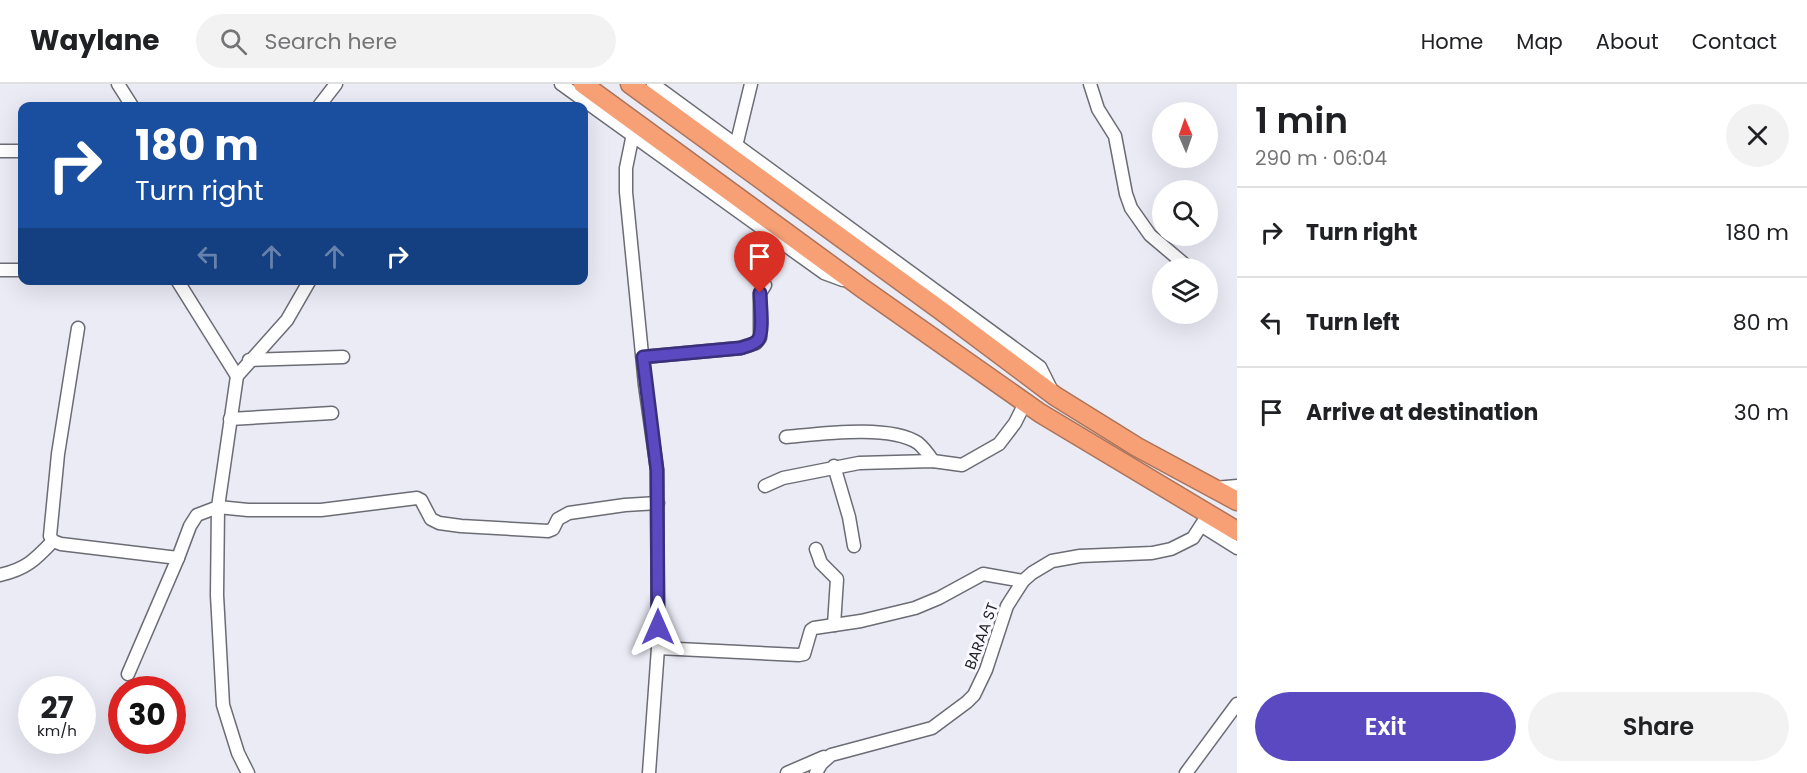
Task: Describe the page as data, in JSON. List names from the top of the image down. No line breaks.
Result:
{"streets":{"street":["BARAA ST"]},"north":"top","page":{"header":"Waylane","search":"Search here","nav":["Home","Map","About","Contact"],"heading":["1 min","290 m · 06:04"],"turn":["180 m","Turn right"],"list":[{"name":"Turn right","value":"180 m"},{"name":"Turn left","value":"80 m"},{"name":"Arrive at destination","value":"30 m"}],"speed":"27 km/h","limit":"30","buttons":["Exit","Share"]}}
